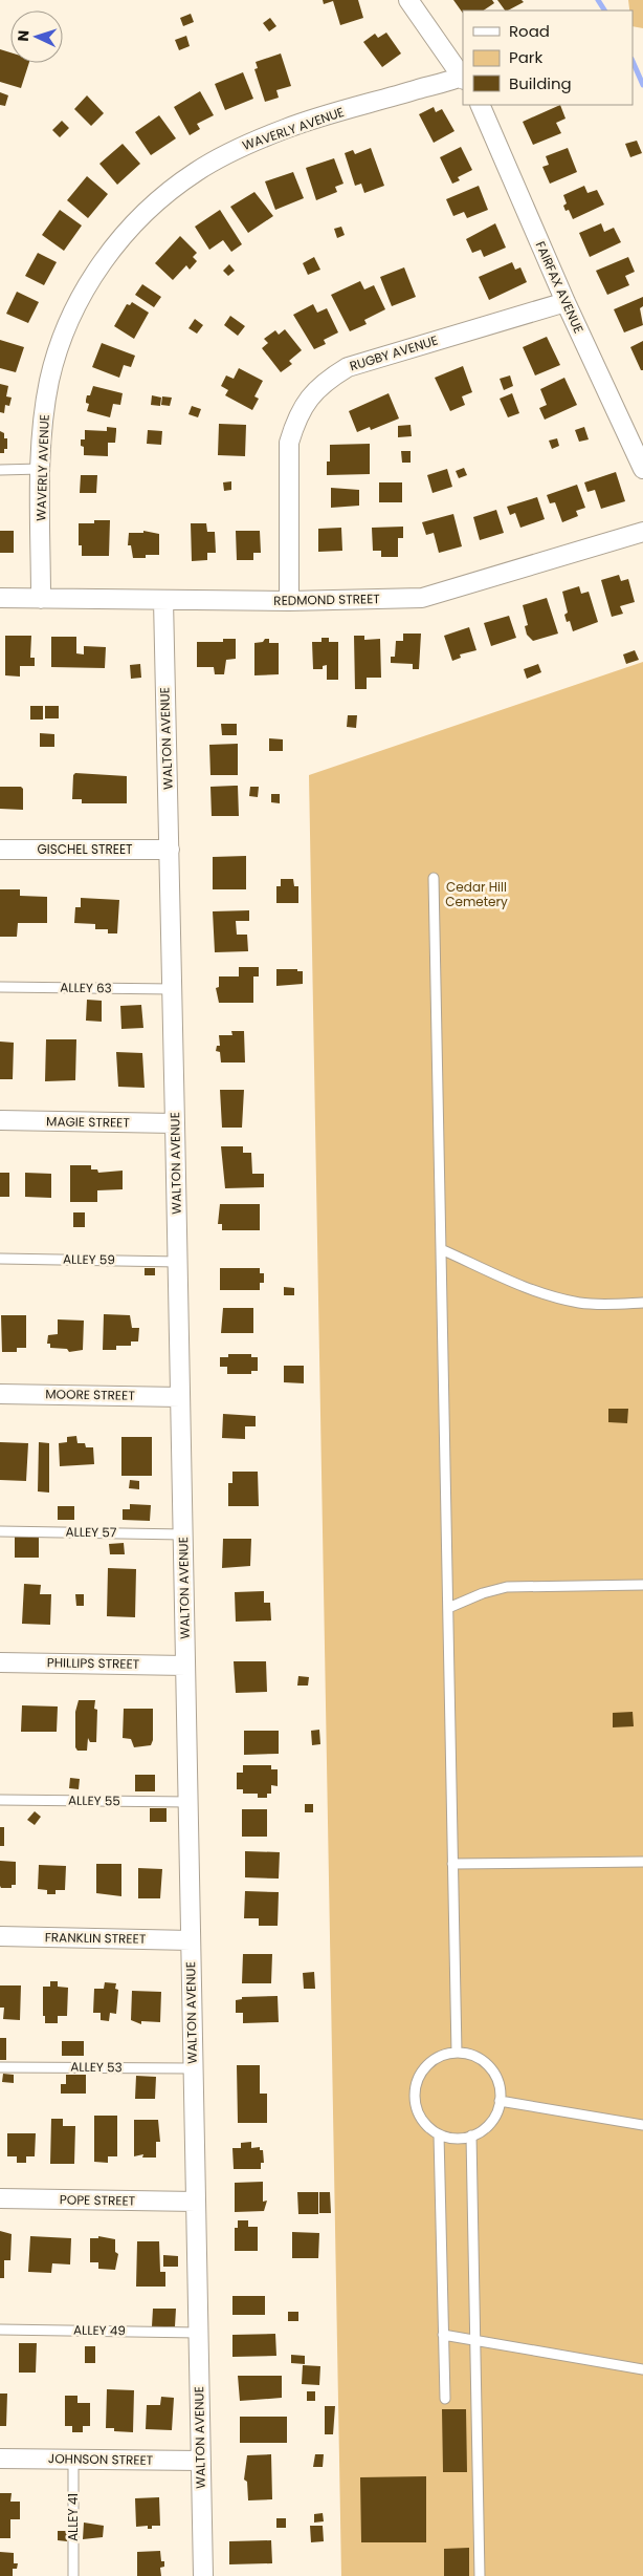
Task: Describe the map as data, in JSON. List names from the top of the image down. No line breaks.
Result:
{"streets":{"street":["WAVERLY AVENUE","FAIRFAX AVENUE","RUGBY AVENUE","REDMOND STREET","WALTON AVENUE","GISCHEL STREET","MAGIE STREET","MOORE STREET","PHILLIPS STREET","FRANKLIN STREET","POPE STREET","JOHNSON STREET"],"lane":["ALLEY 63","ALLEY 59","ALLEY 57","ALLEY 55","ALLEY 53","ALLEY 49","ALLEY 41"]},"crossings":[["WAVERLY AVENUE","REDMOND STREET"],["FAIRFAX AVENUE","RUGBY AVENUE"],["RUGBY AVENUE","REDMOND STREET"],["REDMOND STREET","WALTON AVENUE"],["WALTON AVENUE","GISCHEL STREET"],["WALTON AVENUE","ALLEY 63"],["WALTON AVENUE","MAGIE STREET"],["WALTON AVENUE","ALLEY 59"],["WALTON AVENUE","MOORE STREET"],["WALTON AVENUE","ALLEY 57"],["WALTON AVENUE","PHILLIPS STREET"],["WALTON AVENUE","ALLEY 55"],["WALTON AVENUE","FRANKLIN STREET"],["WALTON AVENUE","ALLEY 53"],["WALTON AVENUE","POPE STREET"],["WALTON AVENUE","ALLEY 49"],["WALTON AVENUE","JOHNSON STREET"],["JOHNSON STREET","ALLEY 41"]],"parks":["Cedar Hill Cemetery"],"legend":["Road","Park","Building"],"north":"left"}
